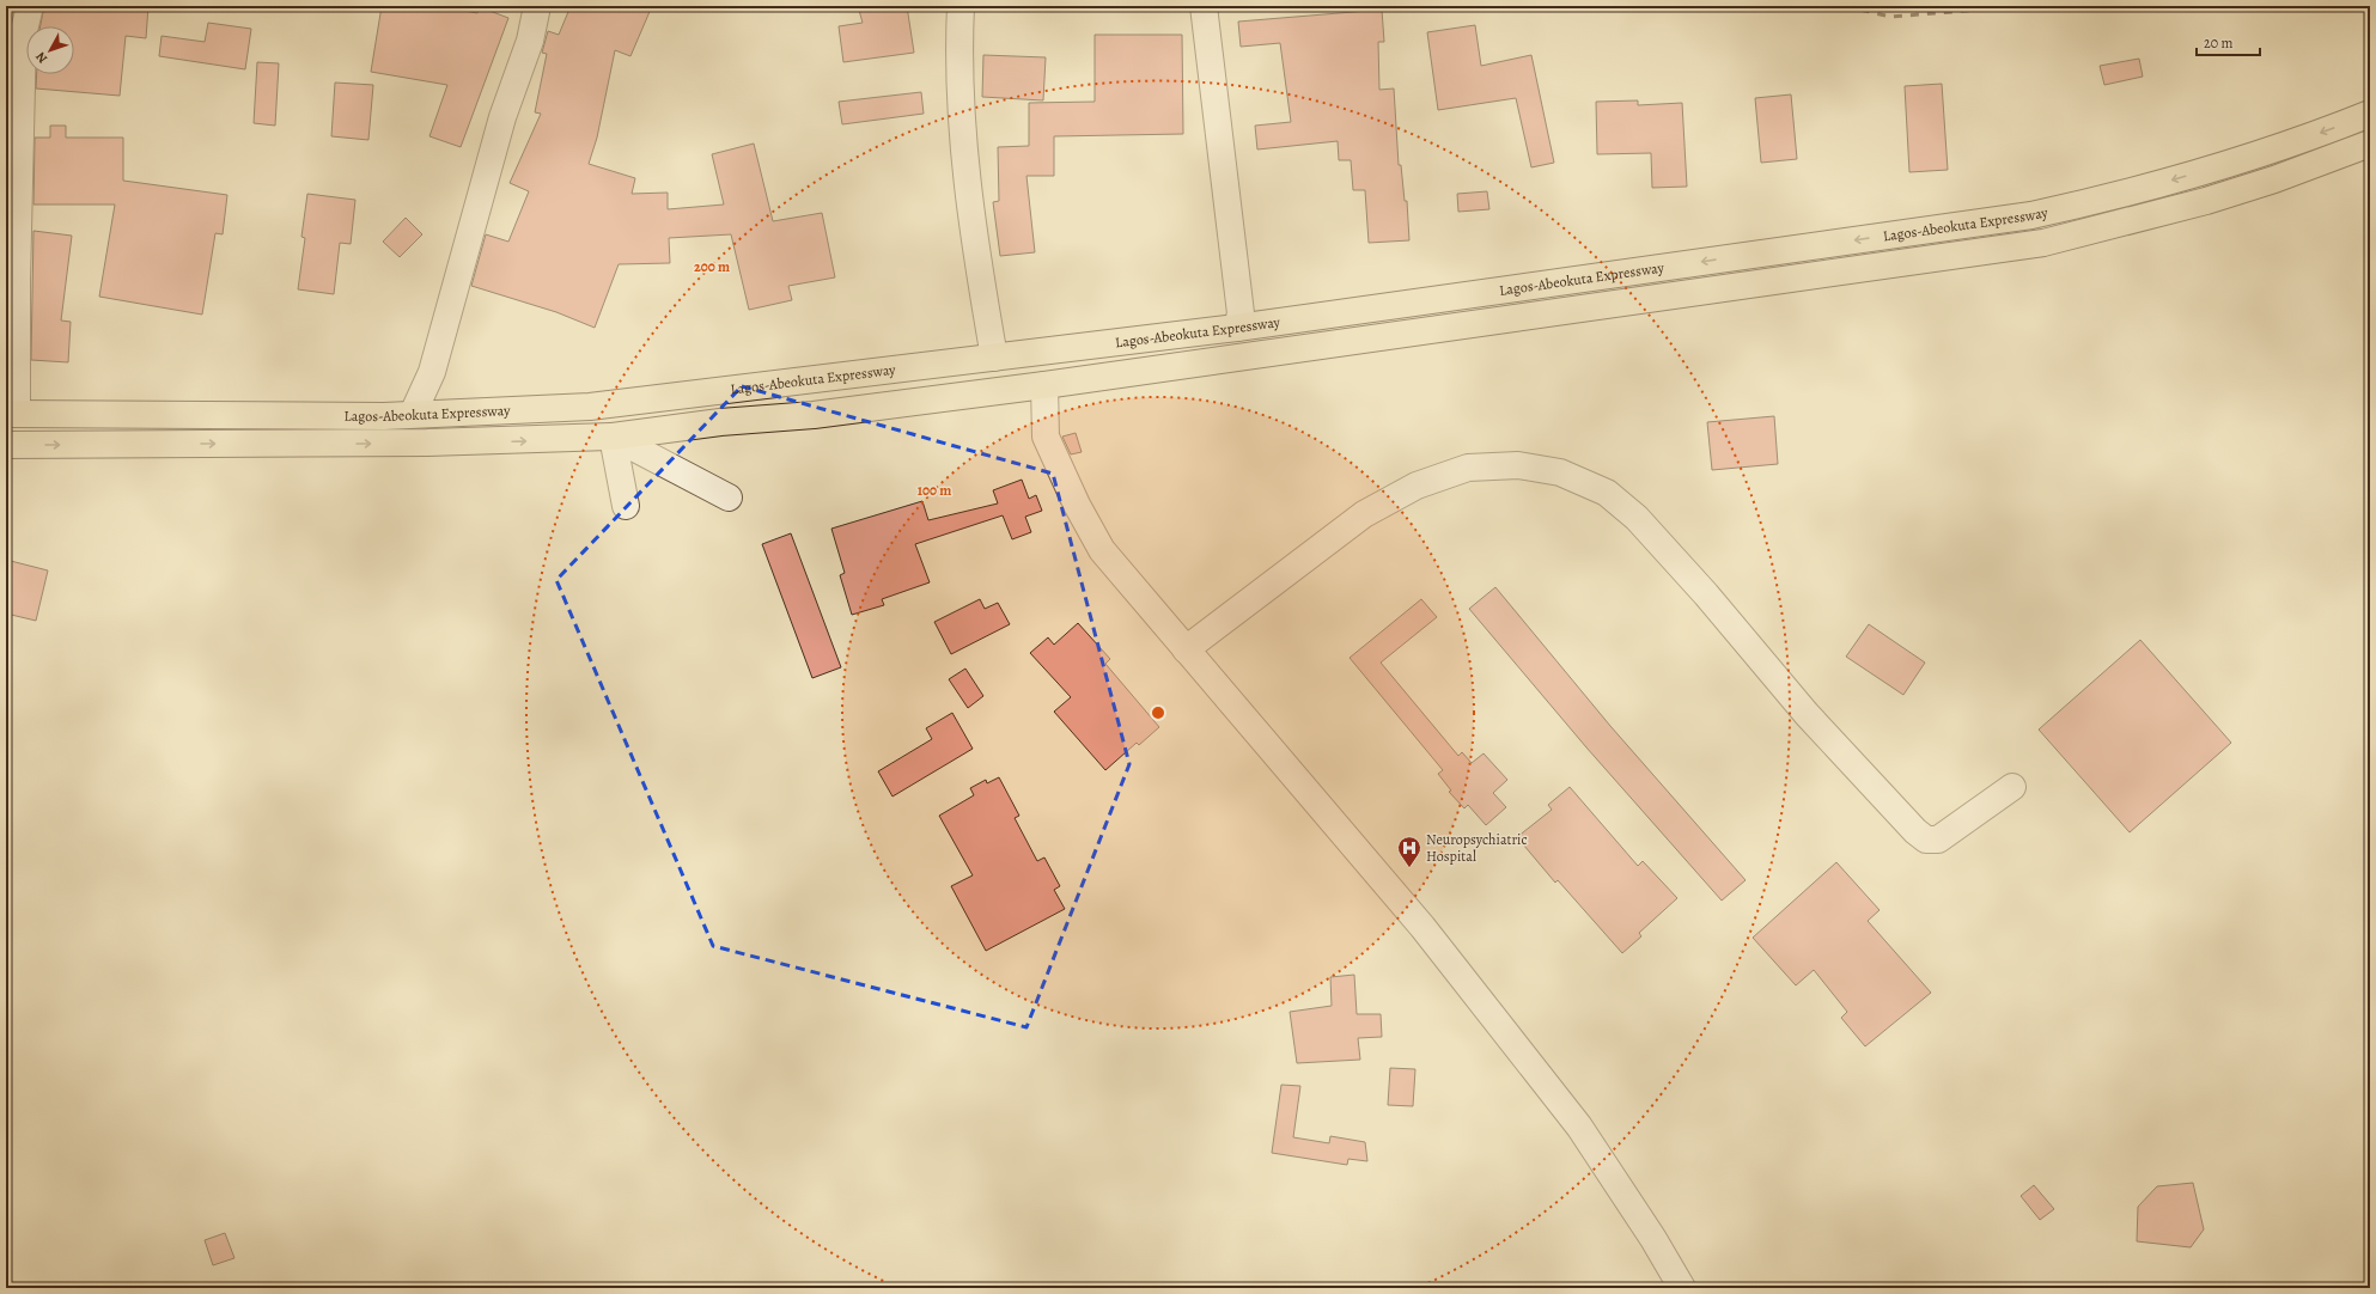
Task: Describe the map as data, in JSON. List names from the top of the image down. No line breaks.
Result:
{"streets":{"highway":["Lagos-Abeokuta Expressway"]},"places":{"hospital":["Neuropsychiatric Hospital"]},"scale_bar":"20 m","north":"bottom left","rings":["200 m","100 m"]}
